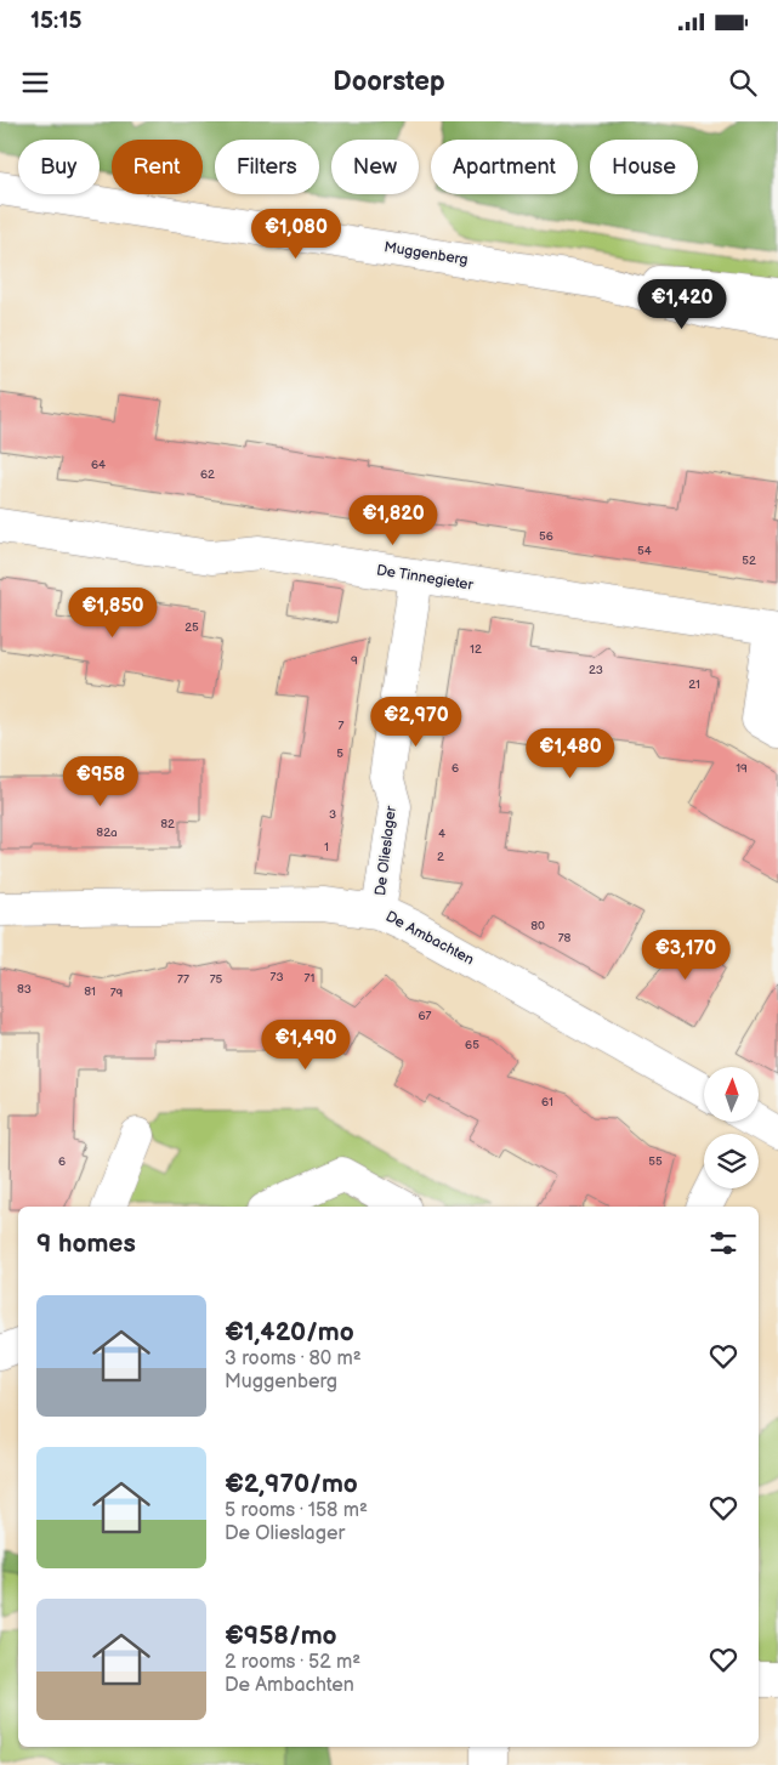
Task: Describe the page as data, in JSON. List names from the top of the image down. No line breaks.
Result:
{"streets":{"street":["Muggenberg","De Tinnegieter","De Olieslager","De Ambachten"]},"crossings":[["De Tinnegieter","De Olieslager"],["De Olieslager","De Ambachten"]],"house_numbers":["64","62","56","54","52","25","12","9","23","21","7","5","6","19","3","82","82a","4","1","2","80","78","73","71","77","75","83","81","79","67","65","61","6","55"],"north":"top","page":{"status":"15:15","header":"Doorstep","chip":["Buy","Rent","Filters","New","Apartment","House"],"price":["€1,080","€1,420","€1,820","€1,850","€2,970","€1,480","€958","€3,170","€1,490"],"heading":"9 homes","list":[{"name":"€1,420/mo","note":"3 rooms · 80 m² · Muggenberg"},{"name":"€2,970/mo","note":"5 rooms · 158 m² · De Olieslager"},{"name":"€958/mo","note":"2 rooms · 52 m² · De Ambachten"}]}}
